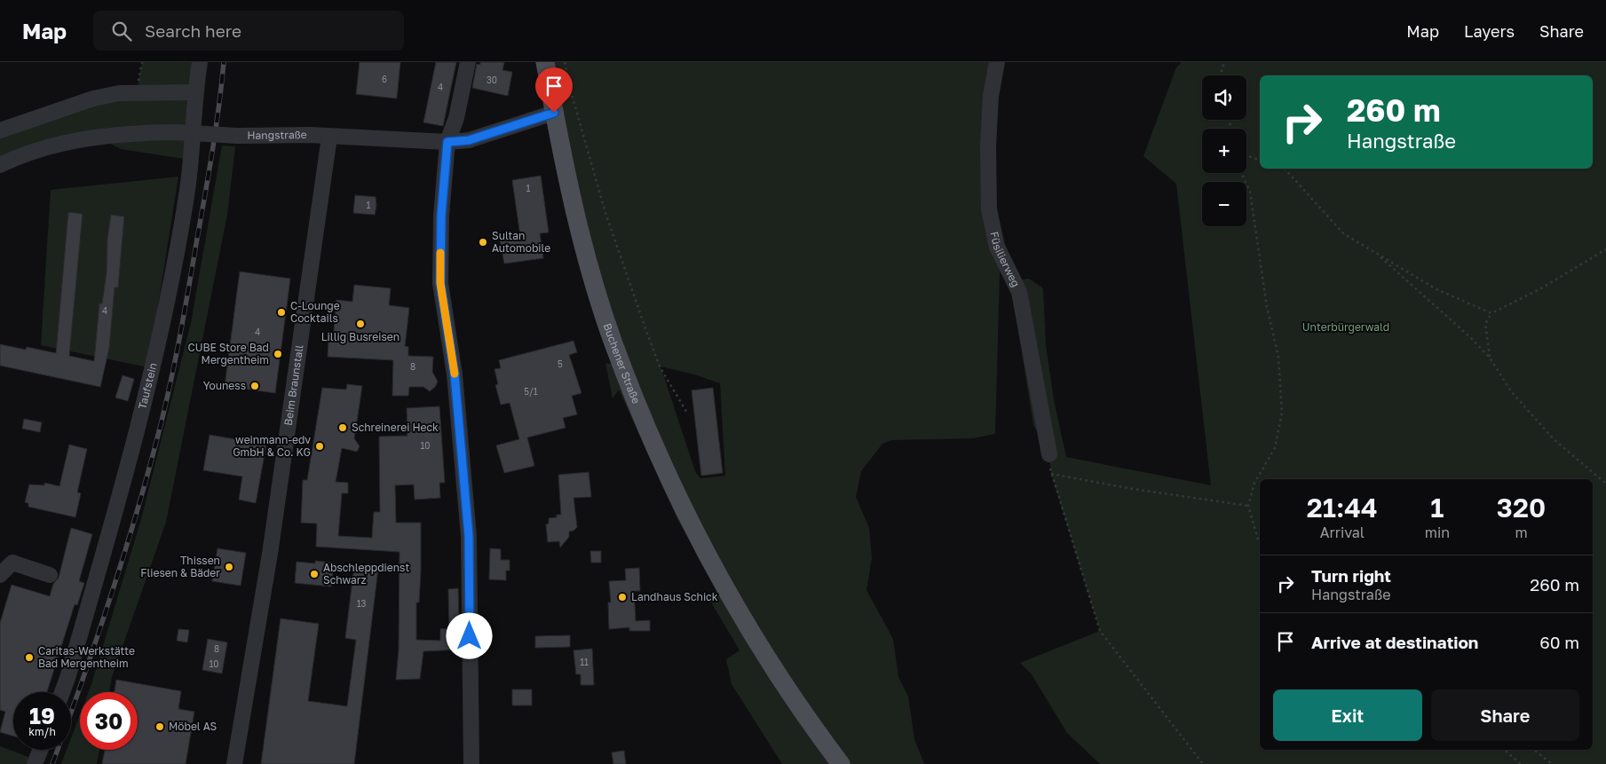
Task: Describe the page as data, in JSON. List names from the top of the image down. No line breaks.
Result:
{"streets":{"main road":["Buchener Straße"],"street":["Hangstraße","Füsilierweg","Beim Braunstall","Taufstein"]},"crossings":[["Hangstraße","Buchener Straße"],["Hangstraße","Beim Braunstall"]],"parks":["Unterbürgerwald"],"places":["Sultan Automobile","C-Lounge Cocktails","Lillig Busreisen","CUBE Store Bad Mergentheim","Youness","Schreinerei Heck","weinmann-edv GmbH & Co. KG","Thissen Fliesen & Bäder","Abschleppdienst Schwarz","Landhaus Schick","Caritas-Werkstätte Bad Mergentheim","Möbel AS"],"house_numbers":["6","30","4","1","1","4","4","5","8","5/1","10","13","8","11","10"],"page":{"header":"Map","search":"Search here","nav":["Map","Layers","Share"],"map_buttons":["+","−"],"turn":["260 m","Hangstraße"],"eta":["21:44","Arrival","1","min","320","m"],"list":[{"name":"Turn right","note":"Hangstraße","value":"260 m"},{"name":"Arrive at destination","value":"60 m"}],"buttons":["Exit","Share"],"speed":"19 km/h","limit":"30"}}
